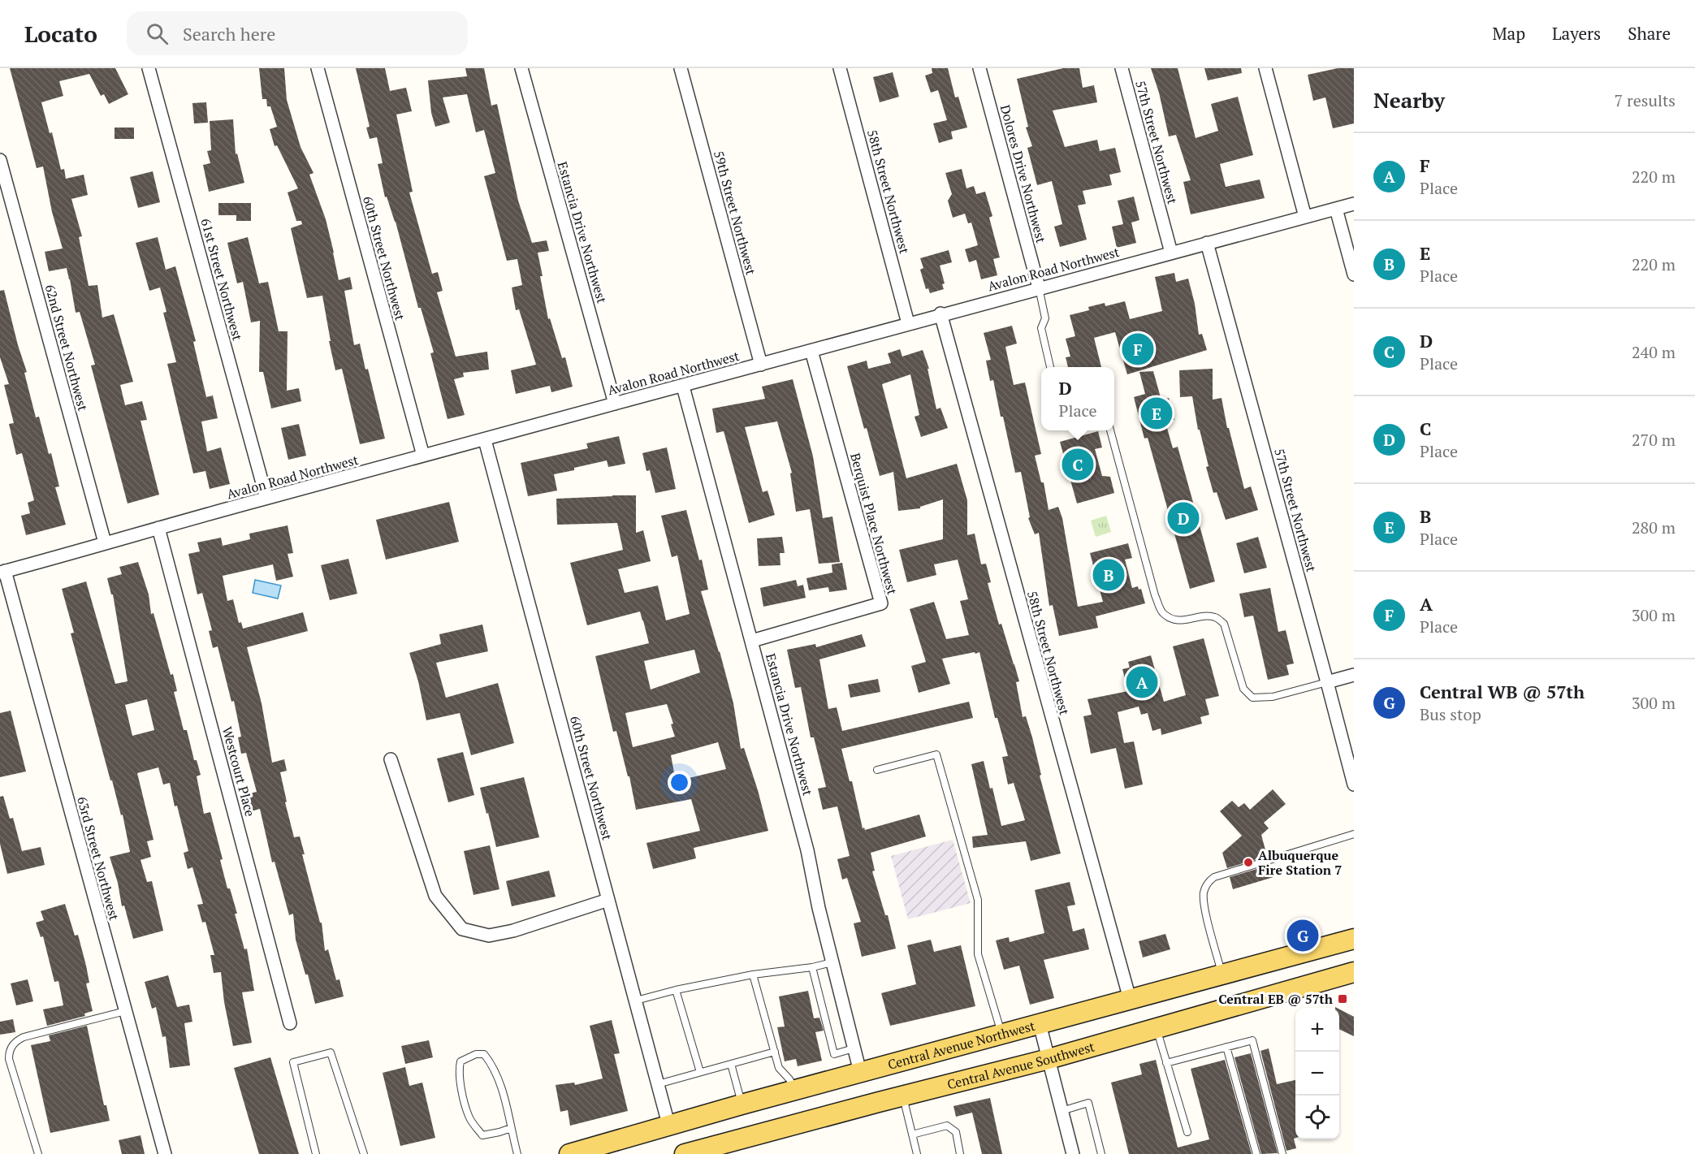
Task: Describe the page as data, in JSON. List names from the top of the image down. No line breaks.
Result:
{"streets":{"main road":["Central Avenue Northwest","Central Avenue Southwest"],"street":["57th Street Northwest","Dolores Drive Northwest","58th Street Northwest","59th Street Northwest","Estancia Drive Northwest","60th Street Northwest","Avalon Road Northwest","61st Street Northwest","62nd Street Northwest","Berquist Place Northwest","Westcourt Place","63rd Street Northwest"]},"crossings":[["57th Street Northwest","Avalon Road Northwest"],["Dolores Drive Northwest","Avalon Road Northwest"],["58th Street Northwest","Avalon Road Northwest"],["58th Street Northwest","Central Avenue Northwest"],["59th Street Northwest","Avalon Road Northwest"],["Estancia Drive Northwest","Avalon Road Northwest"],["Estancia Drive Northwest","Berquist Place Northwest"],["Estancia Drive Northwest","Central Avenue Northwest"],["60th Street Northwest","Avalon Road Northwest"],["60th Street Northwest","Central Avenue Northwest"],["Avalon Road Northwest","61st Street Northwest"],["Avalon Road Northwest","62nd Street Northwest"],["Avalon Road Northwest","Berquist Place Northwest"],["Avalon Road Northwest","Westcourt Place"],["Avalon Road Northwest","63rd Street Northwest"]],"places":{"other":["Albuquerque Fire Station 7"],"transit":["Central EB @ 57th"]},"page":{"header":"Locato","search":"Search here","nav":["Map","Layers","Share"],"heading":["Nearby","7 results"],"list":[{"mark":"A","name":"F","note":"Place","value":"220 m"},{"mark":"B","name":"E","note":"Place","value":"220 m"},{"mark":"C","name":"D","note":"Place","value":"240 m"},{"mark":"D","name":"C","note":"Place","value":"270 m"},{"mark":"E","name":"B","note":"Place","value":"280 m"},{"mark":"F","name":"A","note":"Place","value":"300 m"},{"mark":"G","name":"Central WB @ 57th","note":"Bus stop","value":"300 m"}],"pins":["F","E","C","D","B","A","G"],"popup":["D","Place"],"map_buttons":["+","−"]}}
